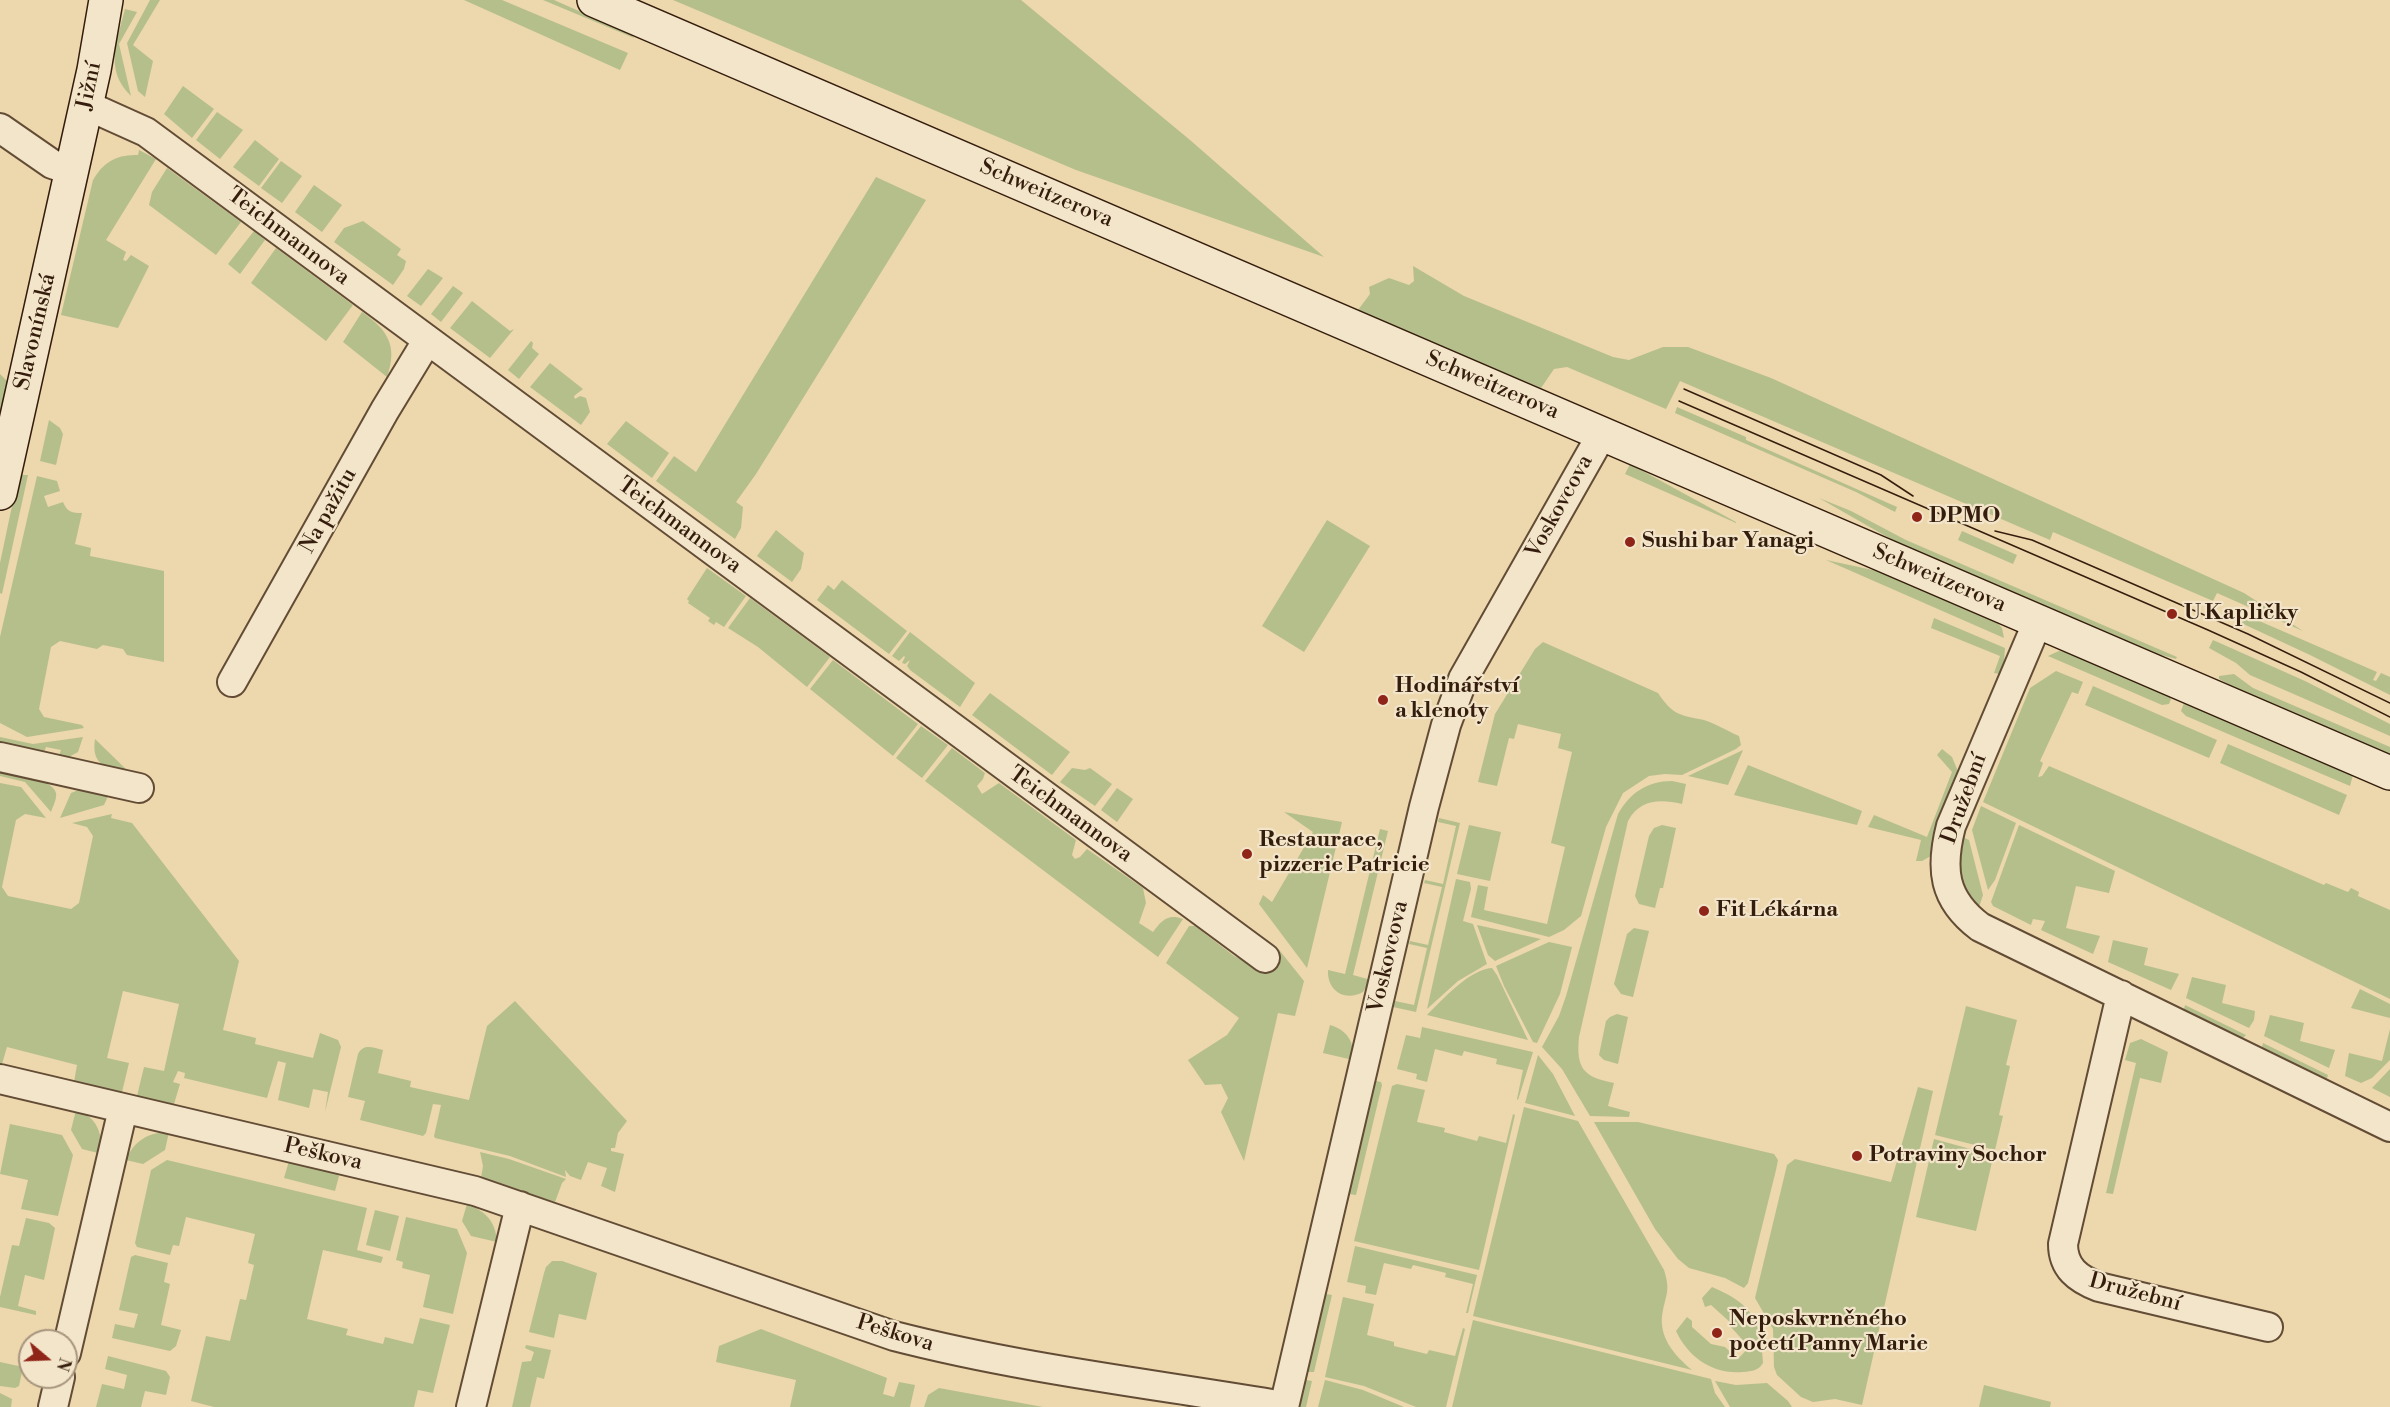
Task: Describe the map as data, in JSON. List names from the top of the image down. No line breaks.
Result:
{"streets":{"street":["Jižní","Schweitzerova","Teichmannova","Slavonínská","Voskovcova","Na pažitu","Družební","Peškova"]},"crossings":[["Jižní","Teichmannova"],["Jižní","Slavonínská"],["Schweitzerova","Voskovcova"],["Schweitzerova","Družební"],["Teichmannova","Na pažitu"],["Voskovcova","Peškova"]],"places":["DPMO","Sushi bar Yanagi","U Kapličky","Hodinářství a klenoty","Restaurace, pizzerie Patricie","Fit Lékárna","Potraviny Sochor","Neposkvrněného početí Panny Marie"],"north":"right"}
